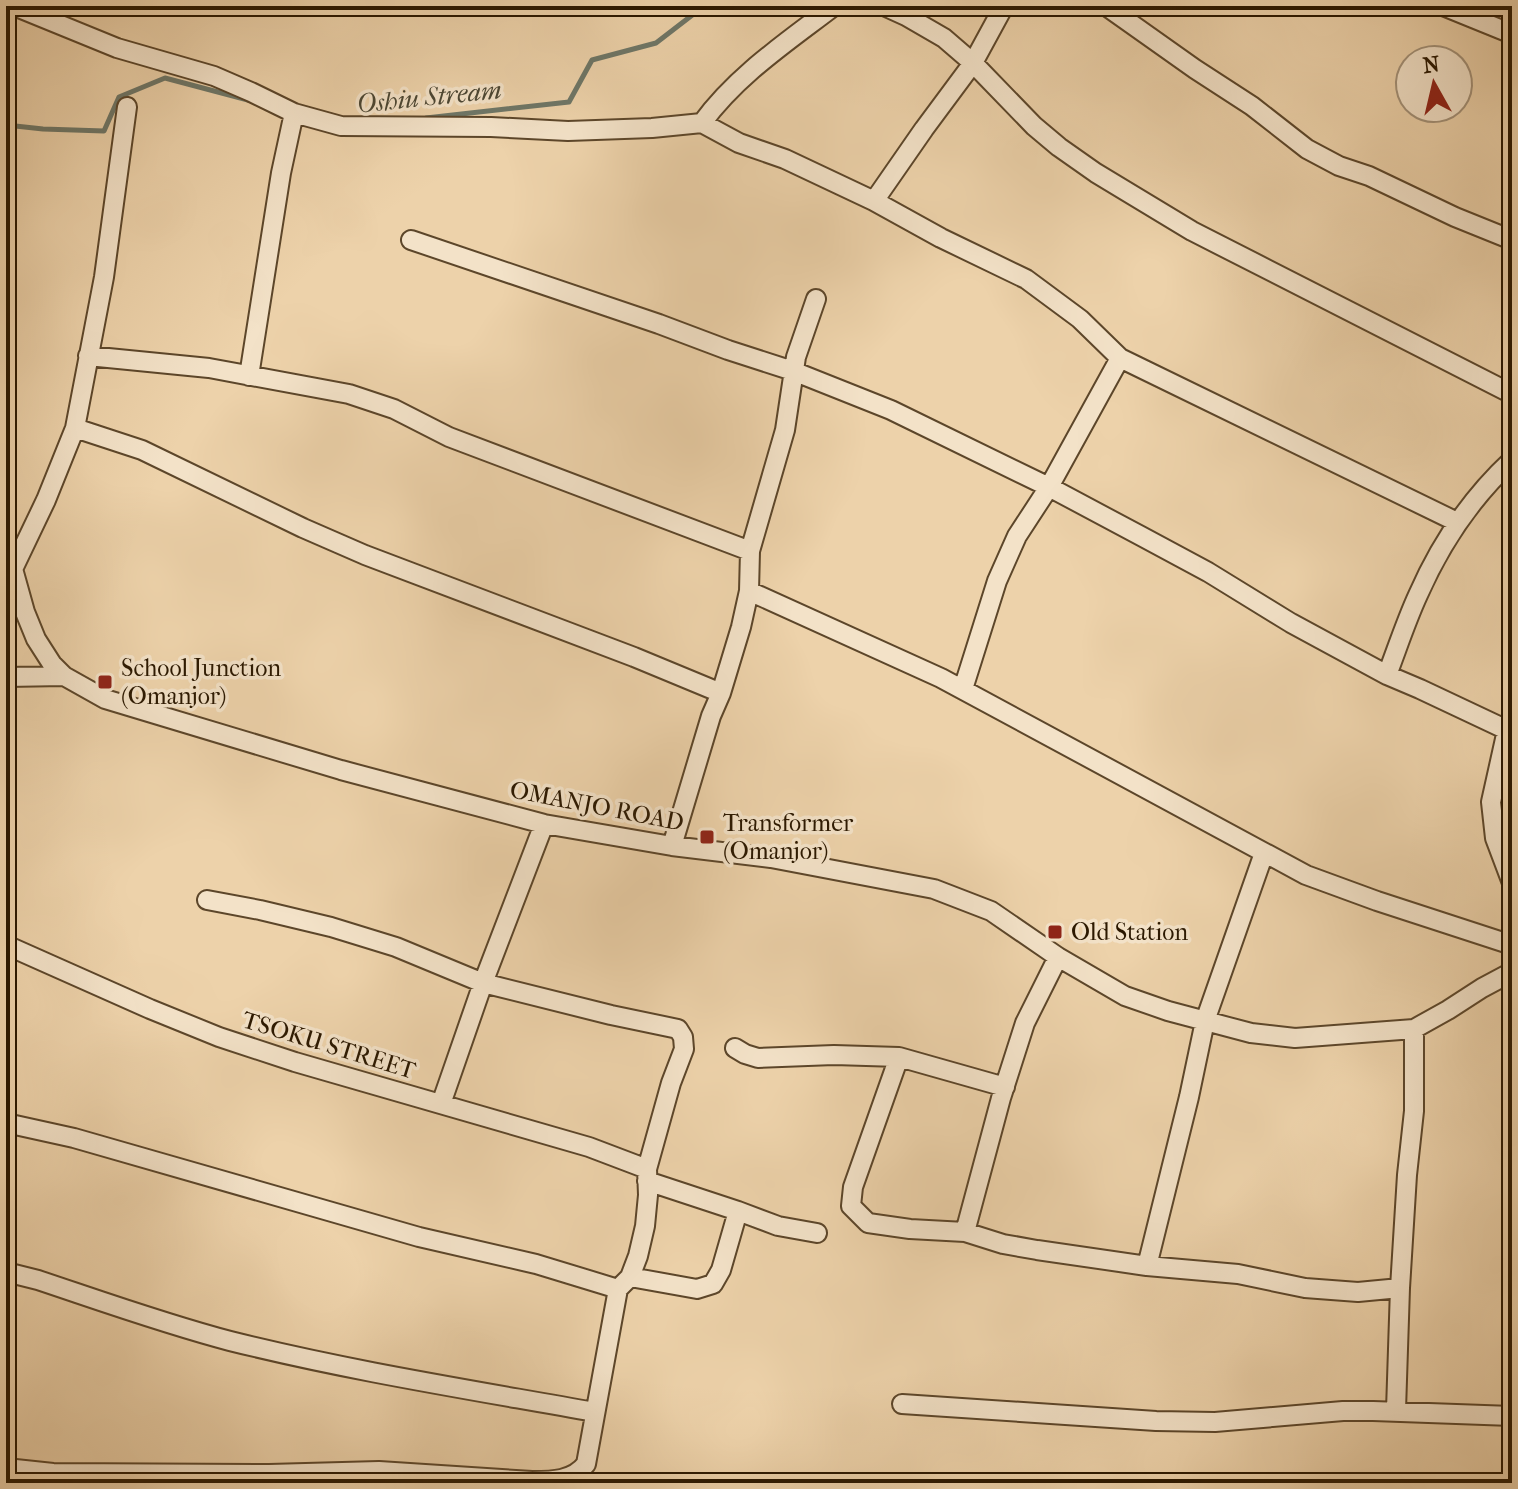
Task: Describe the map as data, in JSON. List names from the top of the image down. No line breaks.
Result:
{"streets":{"street":["OMANJO ROAD","TSOKU STREET"]},"water":["Oshiu Stream"],"places":{"transit":["School Junction (Omanjor)","Transformer (Omanjor)","Old Station"]},"north":"top"}
